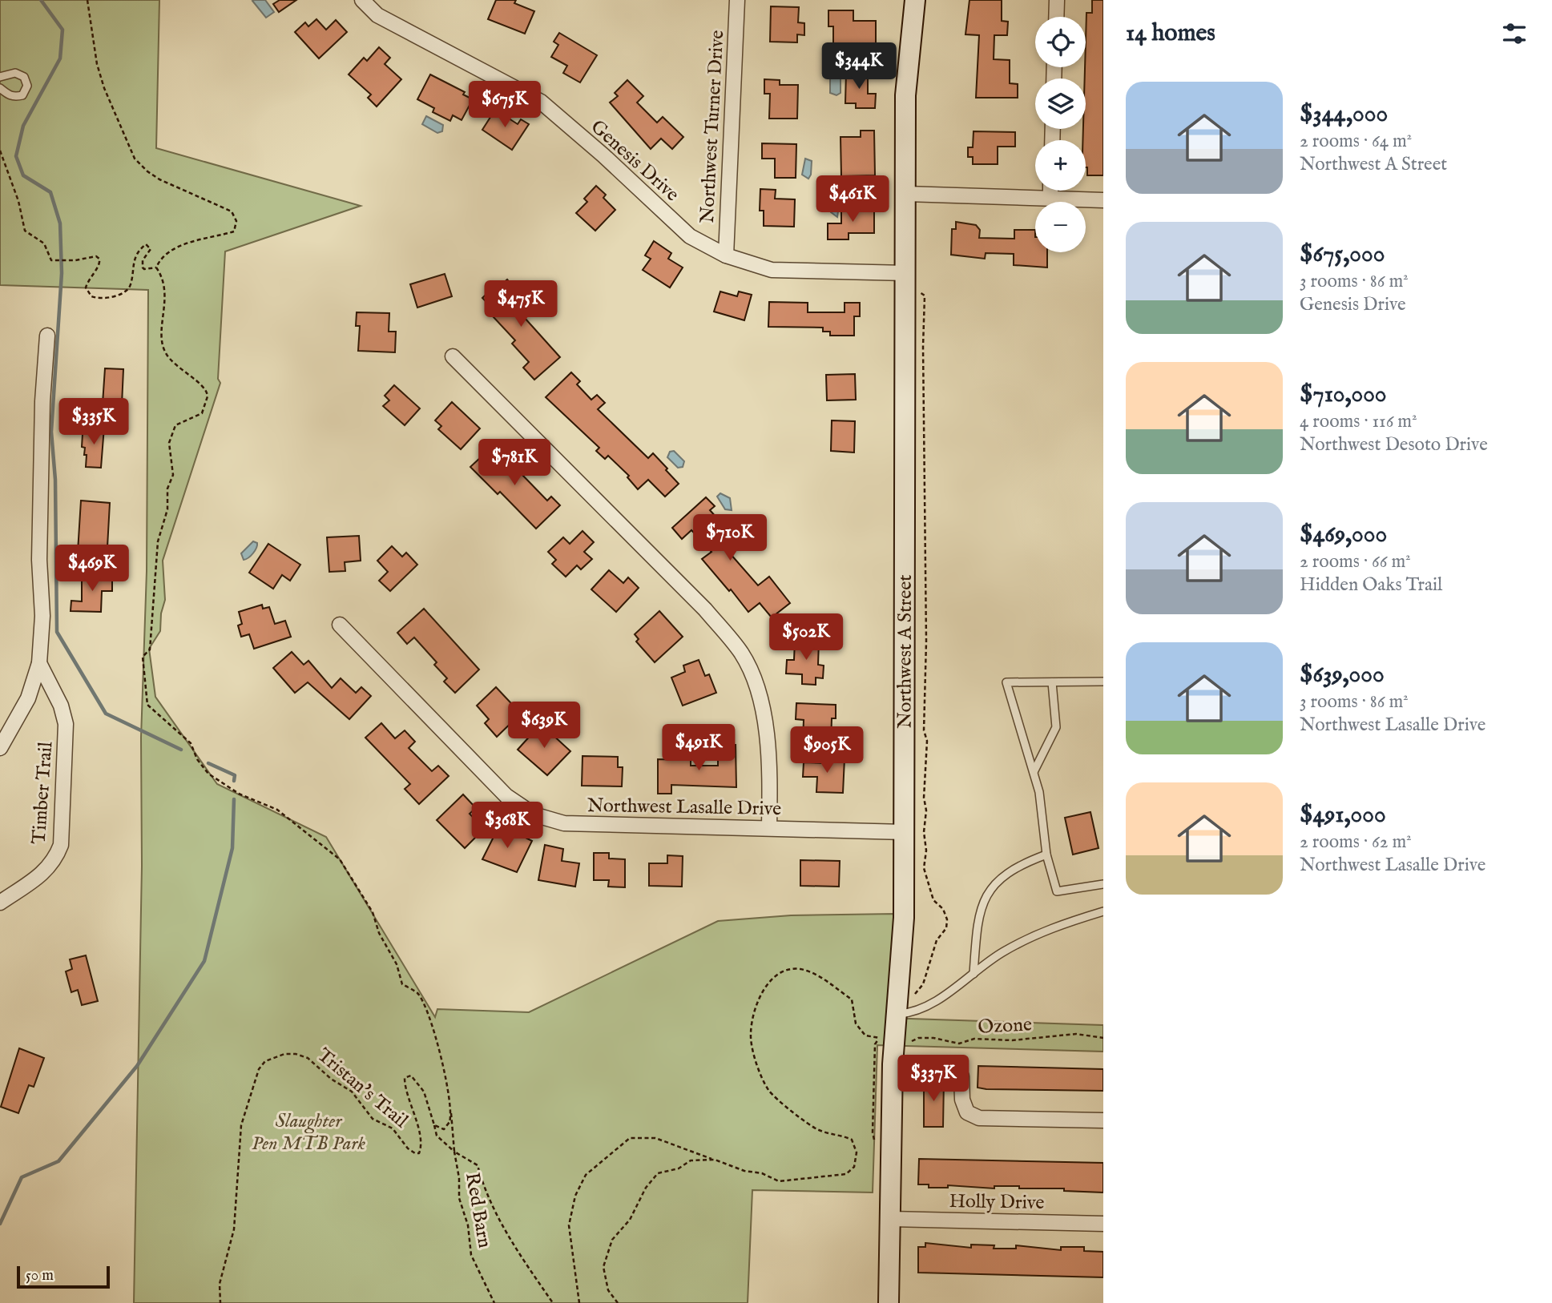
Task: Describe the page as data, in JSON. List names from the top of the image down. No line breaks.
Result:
{"streets":{"street":["Northwest Turner Drive","Genesis Drive","Northwest A Street","Timber Trail","Northwest Lasalle Drive","Holly Drive"],"path":["Ozone","Tristan's Trail","Red Barn"]},"crossings":[["Northwest Turner Drive","Genesis Drive"],["Genesis Drive","Northwest A Street"],["Northwest A Street","Northwest Lasalle Drive"],["Northwest A Street","Holly Drive"],["Tristan's Trail","Red Barn"]],"parks":["Slaughter Pen MTB Park"],"scale_bar":"50 m","page":{"heading":"14 homes","map_buttons":["+","−"],"price":["$344K","$675K","$461K","$475K","$335K","$781K","$710K","$469K","$502K","$639K","$491K","$905K","$368K","$337K"],"list":[{"name":"$344,000","note":"2 rooms · 64 m² · Northwest A Street"},{"name":"$675,000","note":"3 rooms · 86 m² · Genesis Drive"},{"name":"$710,000","note":"4 rooms · 116 m² · Northwest Desoto Drive"},{"name":"$469,000","note":"2 rooms · 66 m² · Hidden Oaks Trail"},{"name":"$639,000","note":"3 rooms · 86 m² · Northwest Lasalle Drive"},{"name":"$491,000","note":"2 rooms · 62 m² · Northwest Lasalle Drive"}],"scale":"50 m"}}
